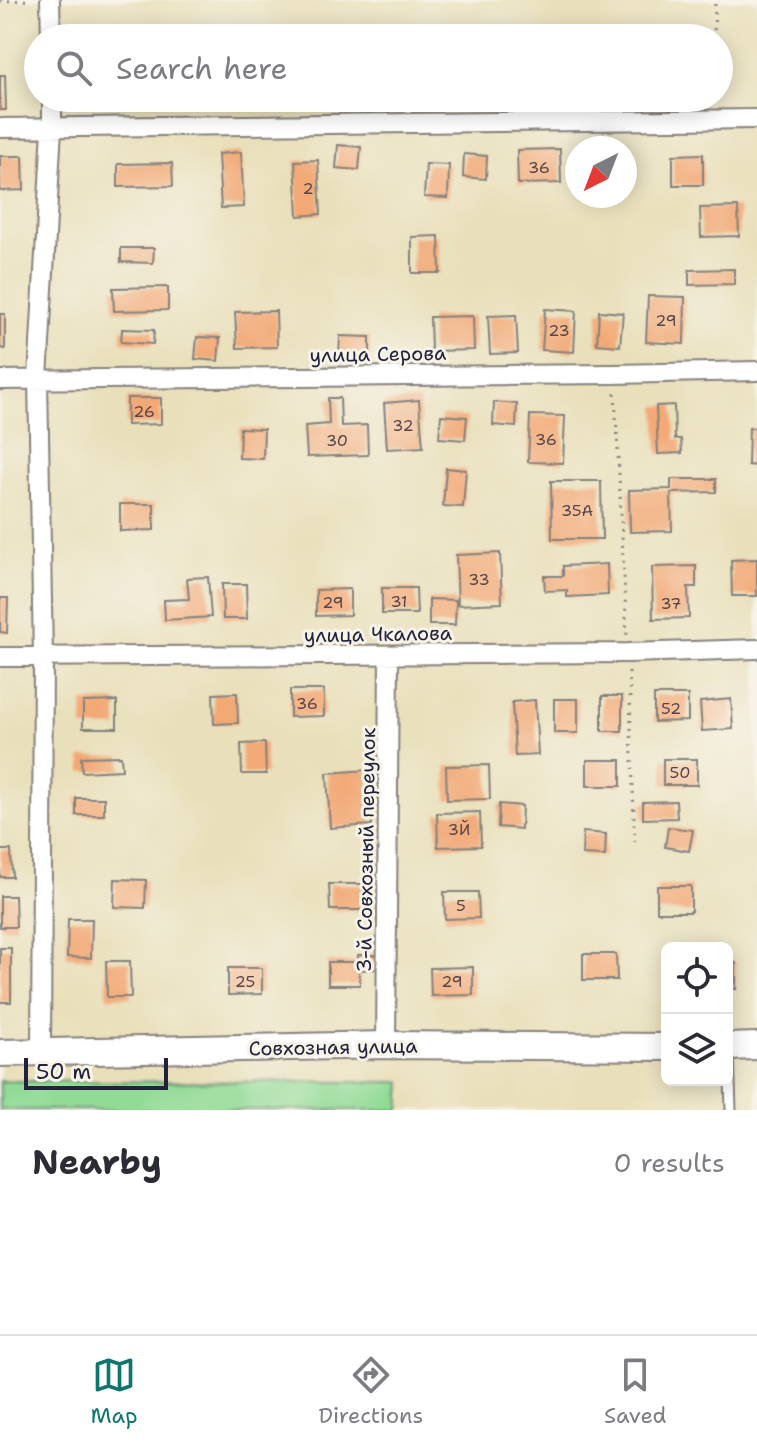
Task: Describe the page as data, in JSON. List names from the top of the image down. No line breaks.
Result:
{"streets":{"street":["улица Серова","улица Чкалова","3-й Совхозный переулок","Совхозная улица"]},"crossings":[["улица Чкалова","3-й Совхозный переулок"],["3-й Совхозный переулок","Совхозная улица"]],"house_numbers":["36","2","29","23","26","32","36","30","35А","33","31","29","37","36","52","50","3Й","5","25","29"],"scale_bar":"50 m","north":"bottom left","page":{"search":"Search here","scale":"50 m","heading":["Nearby","0 results"],"nav":["Map","Directions","Saved"]}}
